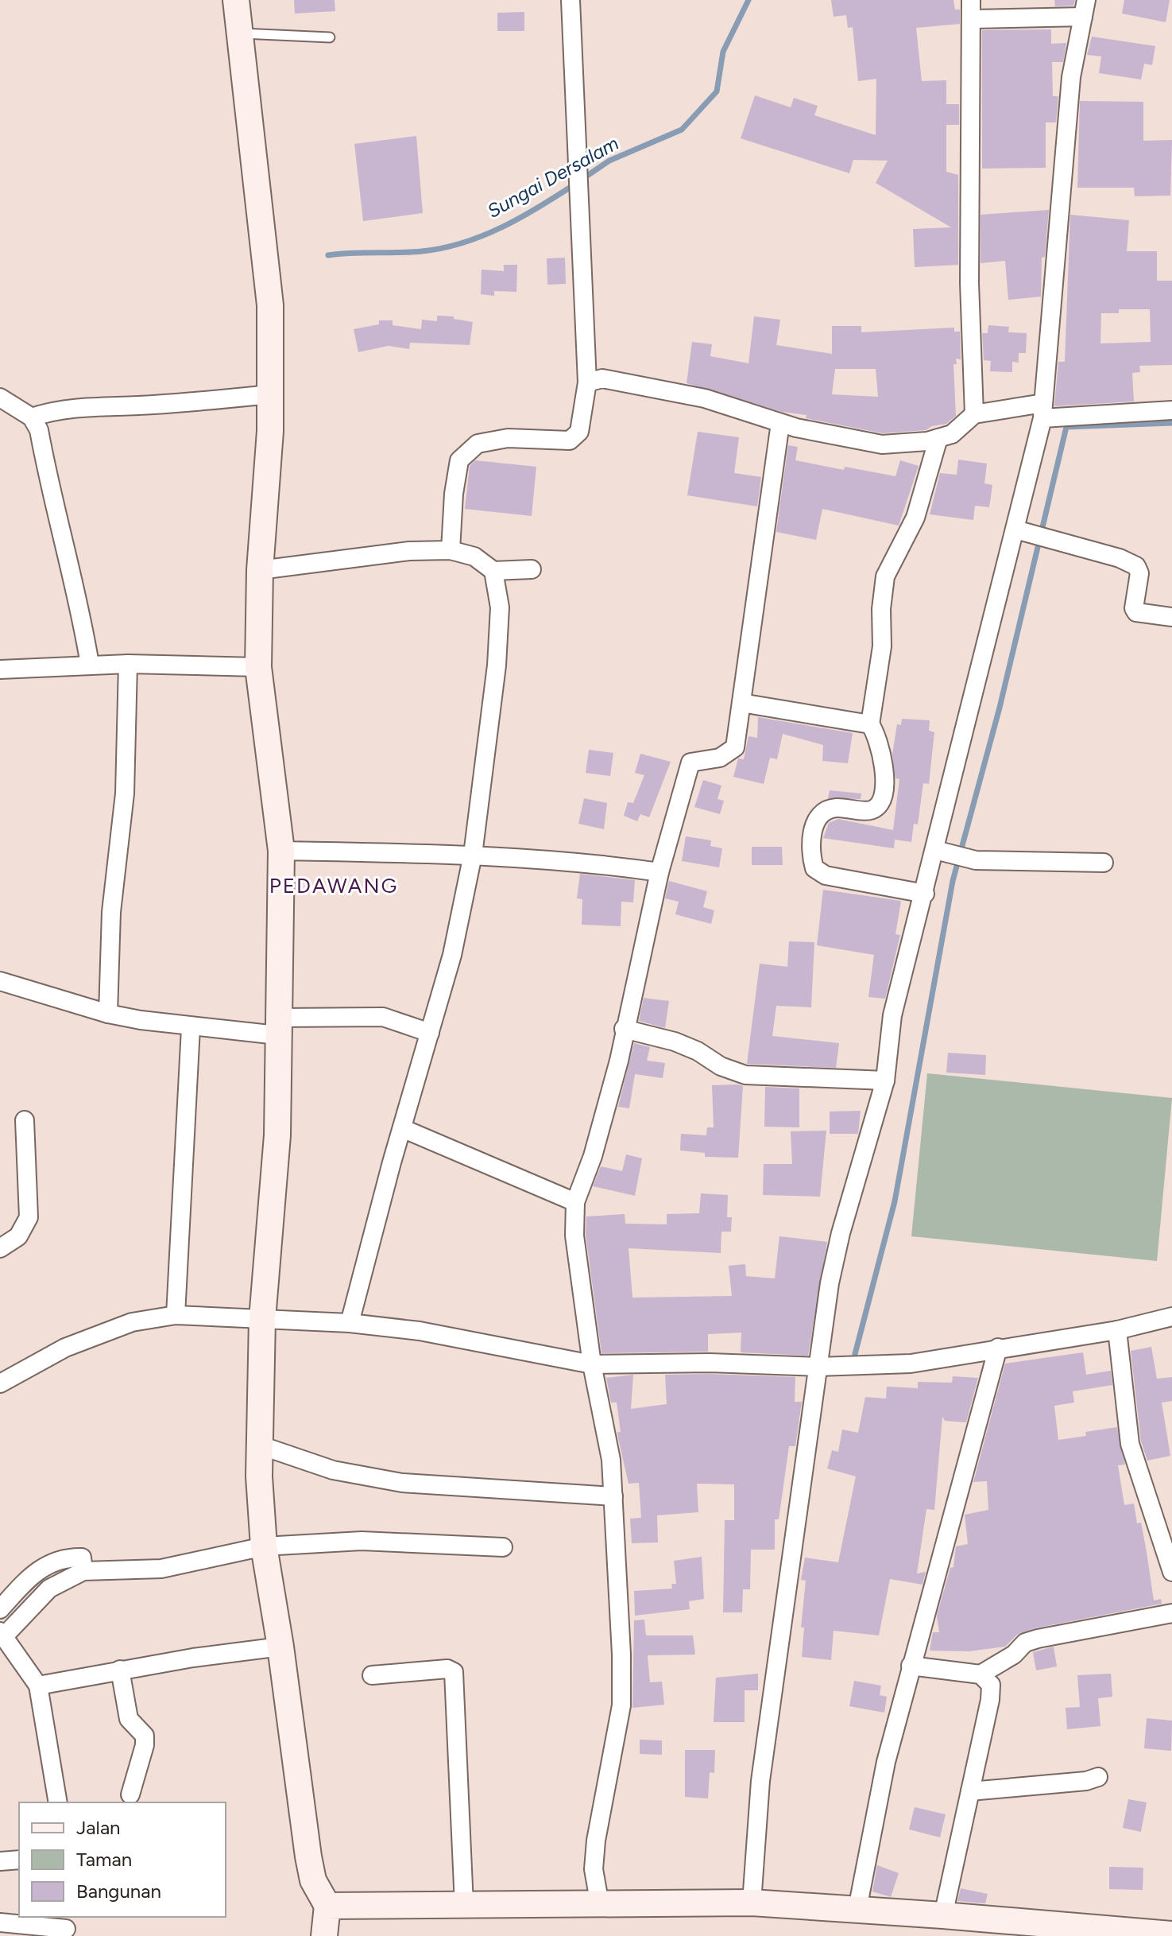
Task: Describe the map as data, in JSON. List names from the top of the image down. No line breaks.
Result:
{"districts":["PEDAWANG"],"water":["Sungai Dersalam"],"legend":["Jalan","Taman","Bangunan"]}
